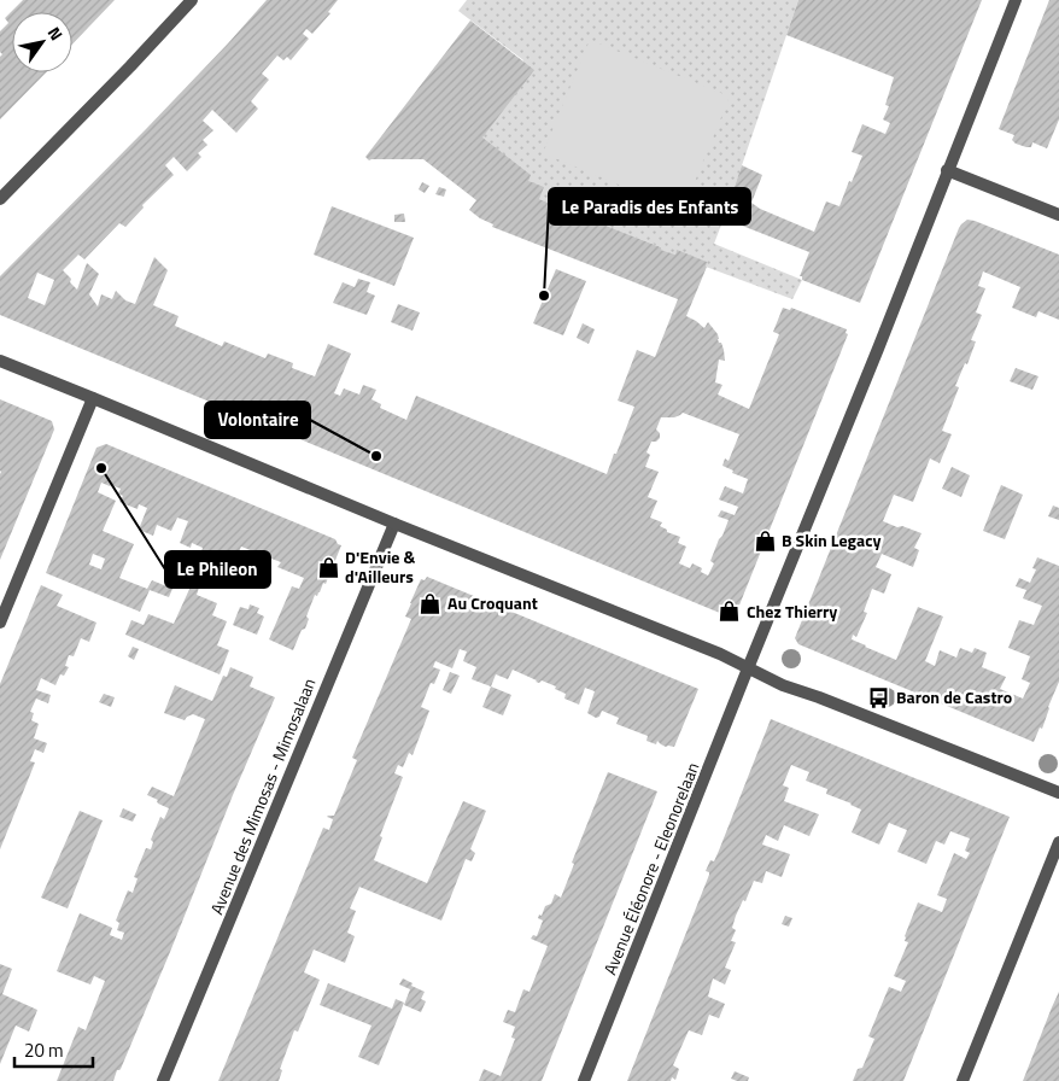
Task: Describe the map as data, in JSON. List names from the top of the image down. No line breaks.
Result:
{"streets":{"street":["Avenue des Mimosas - Mimosalaan","Avenue Éléonore - Eleonorelaan"]},"places":{"other":["Le Paradis des Enfants","Volontaire","Le Phileon"],"shop":["B Skin Legacy","D'Envie & d'Ailleurs","Au Croquant","Chez Thierry"],"bus stop":["Baron de Castro"]},"scale_bar":"20 m","north":"top right"}
